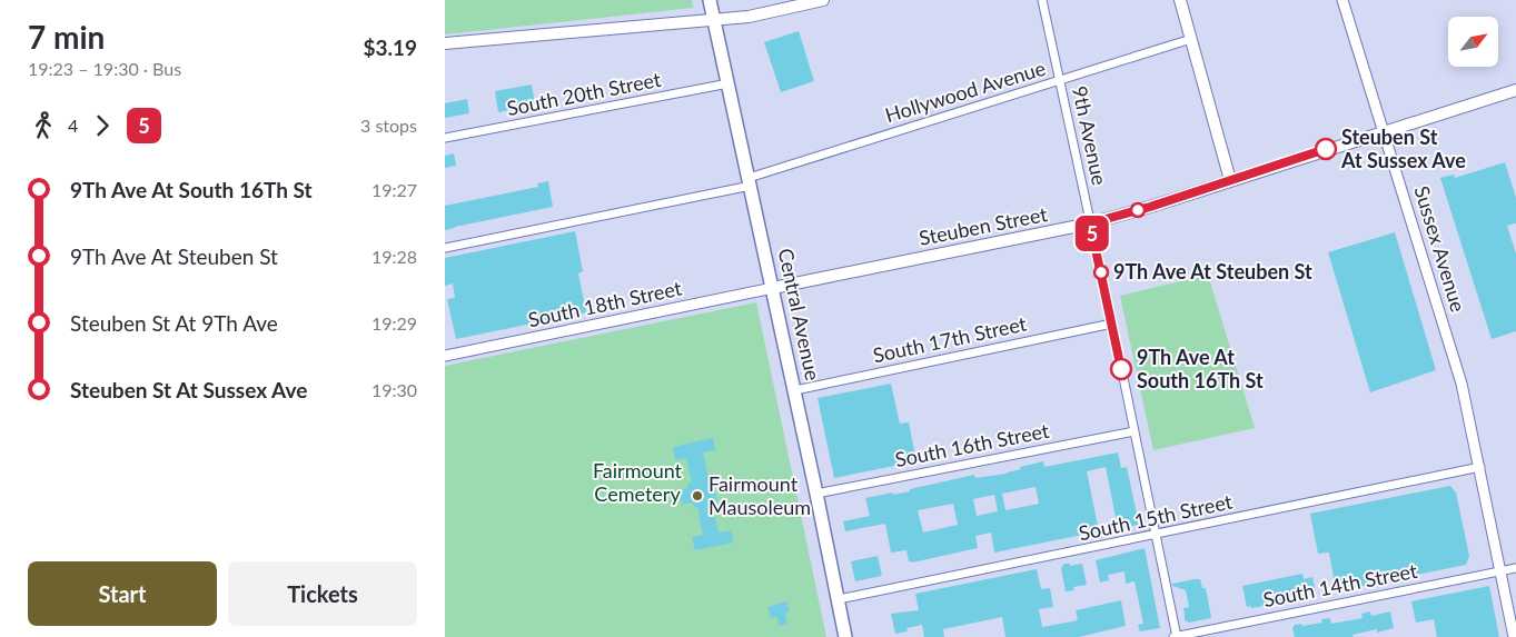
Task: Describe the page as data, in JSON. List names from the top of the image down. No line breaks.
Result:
{"streets":{"main road":["Steuben Street","Central Avenue"],"street":["Hollywood Avenue","South 20th Street","9th Avenue","Sussex Avenue","South 18th Street","South 17th Street","South 16th Street","South 15th Street","South 14th Street"]},"crossings":[["Hollywood Avenue","9th Avenue"],["Hollywood Avenue","Central Avenue"],["South 20th Street","Central Avenue"],["9th Avenue","Steuben Street"],["9th Avenue","South 17th Street"],["9th Avenue","South 16th Street"],["9th Avenue","South 15th Street"],["9th Avenue","South 14th Street"],["Steuben Street","Sussex Avenue"],["Steuben Street","South 18th Street"],["Steuben Street","Central Avenue"],["Sussex Avenue","South 15th Street"],["Sussex Avenue","South 14th Street"],["South 18th Street","Central Avenue"],["Central Avenue","South 17th Street"],["Central Avenue","South 16th Street"],["Central Avenue","South 15th Street"]],"parks":["Fairmount Cemetery"],"places":["Steuben St At Sussex Ave","9Th Ave At Steuben St","9Th Ave At South 16Th St","Fairmount Mausoleum"],"lines":["bus line 5"],"north":"top right","page":{"heading":["7 min","19:23 – 19:30 · Bus","$3.19"],"on_map":"5","legs":["4","5","3 stops"],"list":[{"name":"9Th Ave At South 16Th St","value":"19:27"},{"name":"9Th Ave At Steuben St","value":"19:28"},{"name":"Steuben St At 9Th Ave","value":"19:29"},{"name":"Steuben St At Sussex Ave","value":"19:30"}],"buttons":["Start","Tickets"]}}
